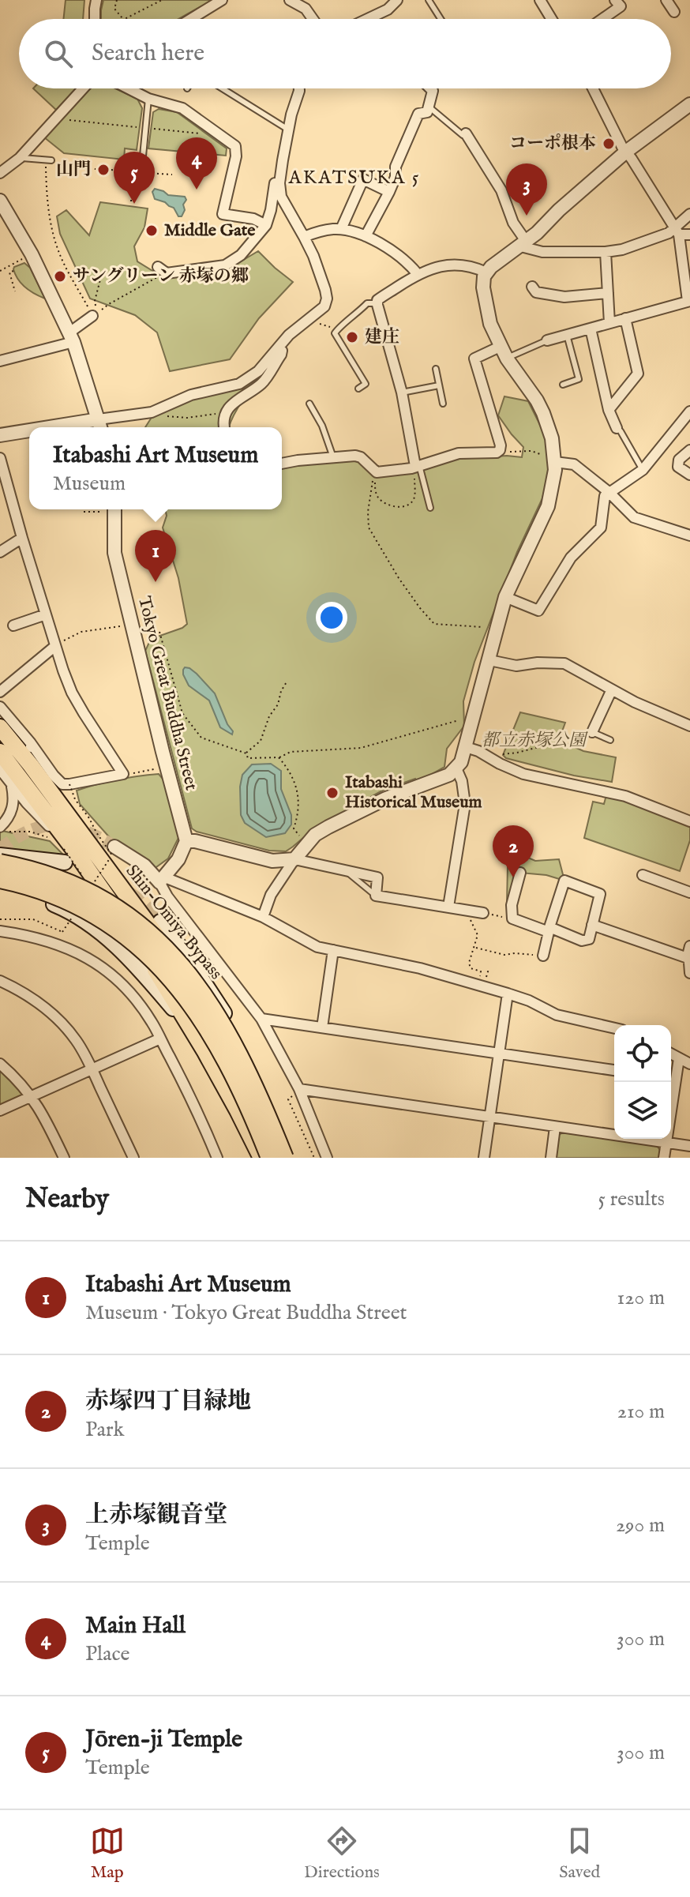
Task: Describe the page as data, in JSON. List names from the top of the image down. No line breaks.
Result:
{"streets":{"highway":["Shin-Omiya Bypass"],"street":["Tokyo Great Buddha Street"]},"districts":["AKATSUKA 5"],"parks":["都立赤塚公園"],"places":["コーポ根本","山門","Middle Gate","サングリーン 赤塚の郷","建庄","Itabashi Historical Museum"],"page":{"search":"Search here","pins":["4","5","3","1","2"],"popup":["Itabashi Art Museum","Museum"],"heading":["Nearby","5 results"],"list":[{"mark":"1","name":"Itabashi Art Museum","note":"Museum · Tokyo Great Buddha Street","value":"120 m"},{"mark":"2","name":"赤塚四丁目緑地","note":"Park","value":"210 m"},{"mark":"3","name":"上赤塚観音堂","note":"Temple","value":"290 m"},{"mark":"4","name":"Main Hall","note":"Place","value":"300 m"},{"mark":"5","name":"Jōren-ji Temple","note":"Temple","value":"300 m"}],"nav":["Map","Directions","Saved"]}}
